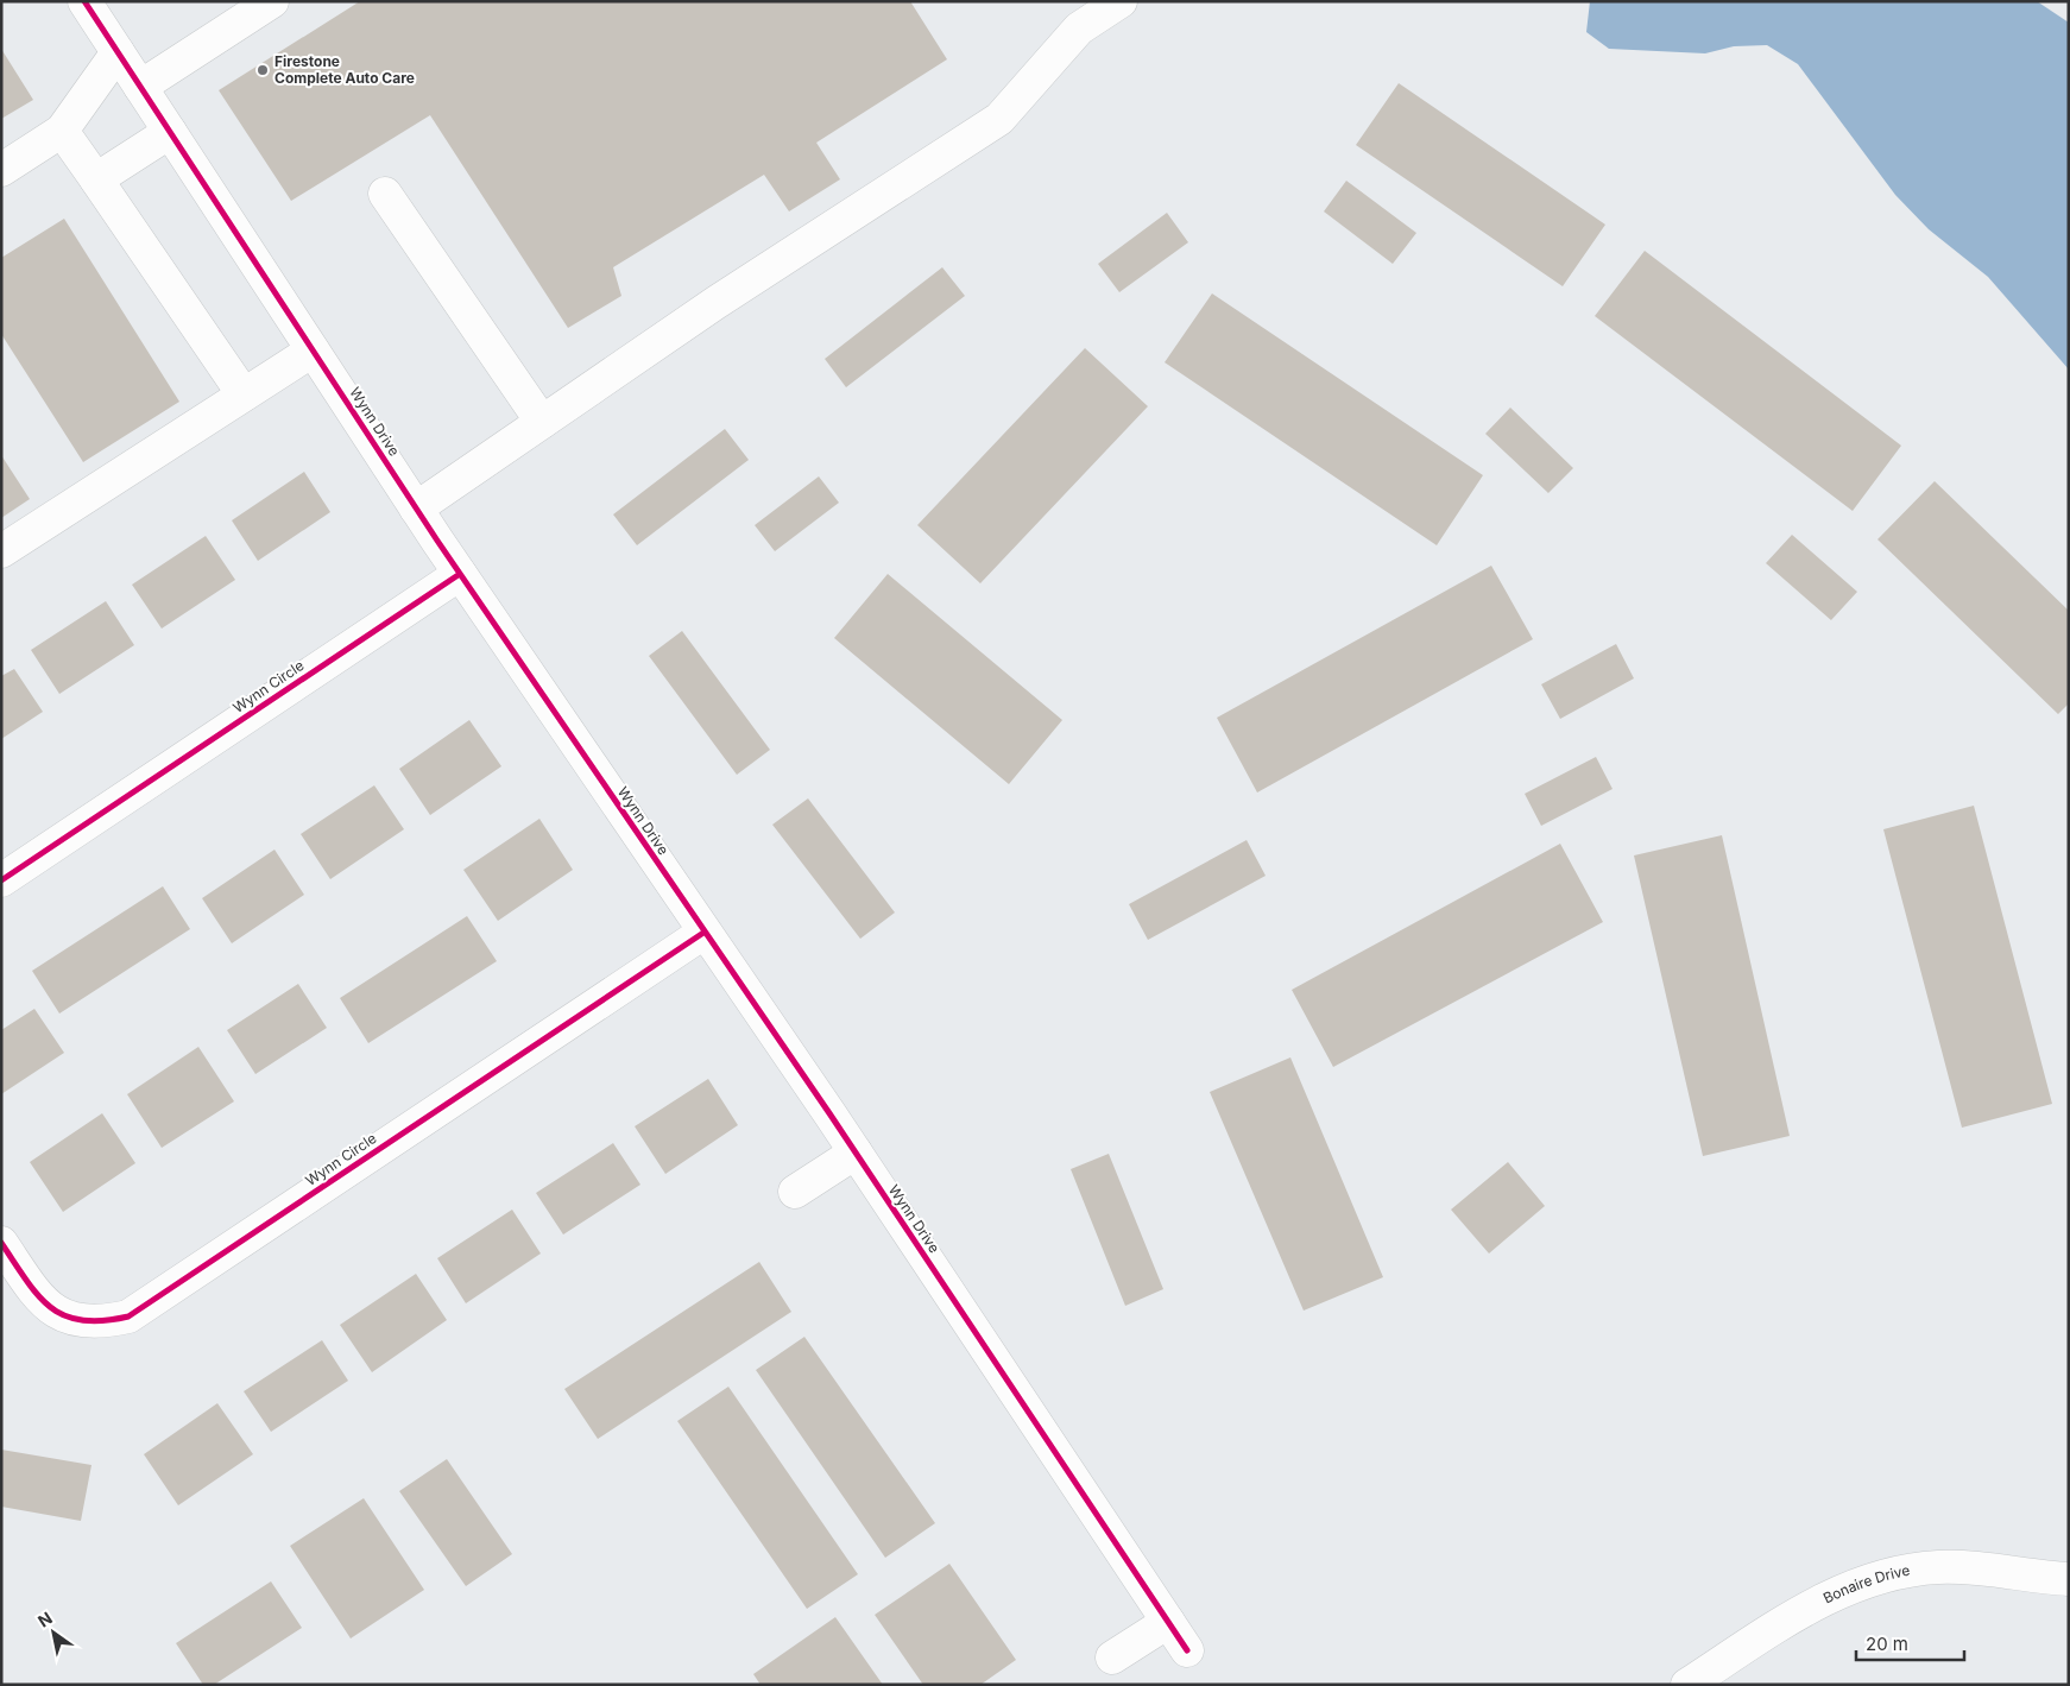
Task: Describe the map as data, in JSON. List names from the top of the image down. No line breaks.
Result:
{"streets":{"street":["Wynn Drive","Wynn Circle","Bonaire Drive"]},"crossings":[["Wynn Drive","Wynn Circle"]],"places":["Firestone Complete Auto Care"],"scale_bar":"20 m","north":"top left"}
